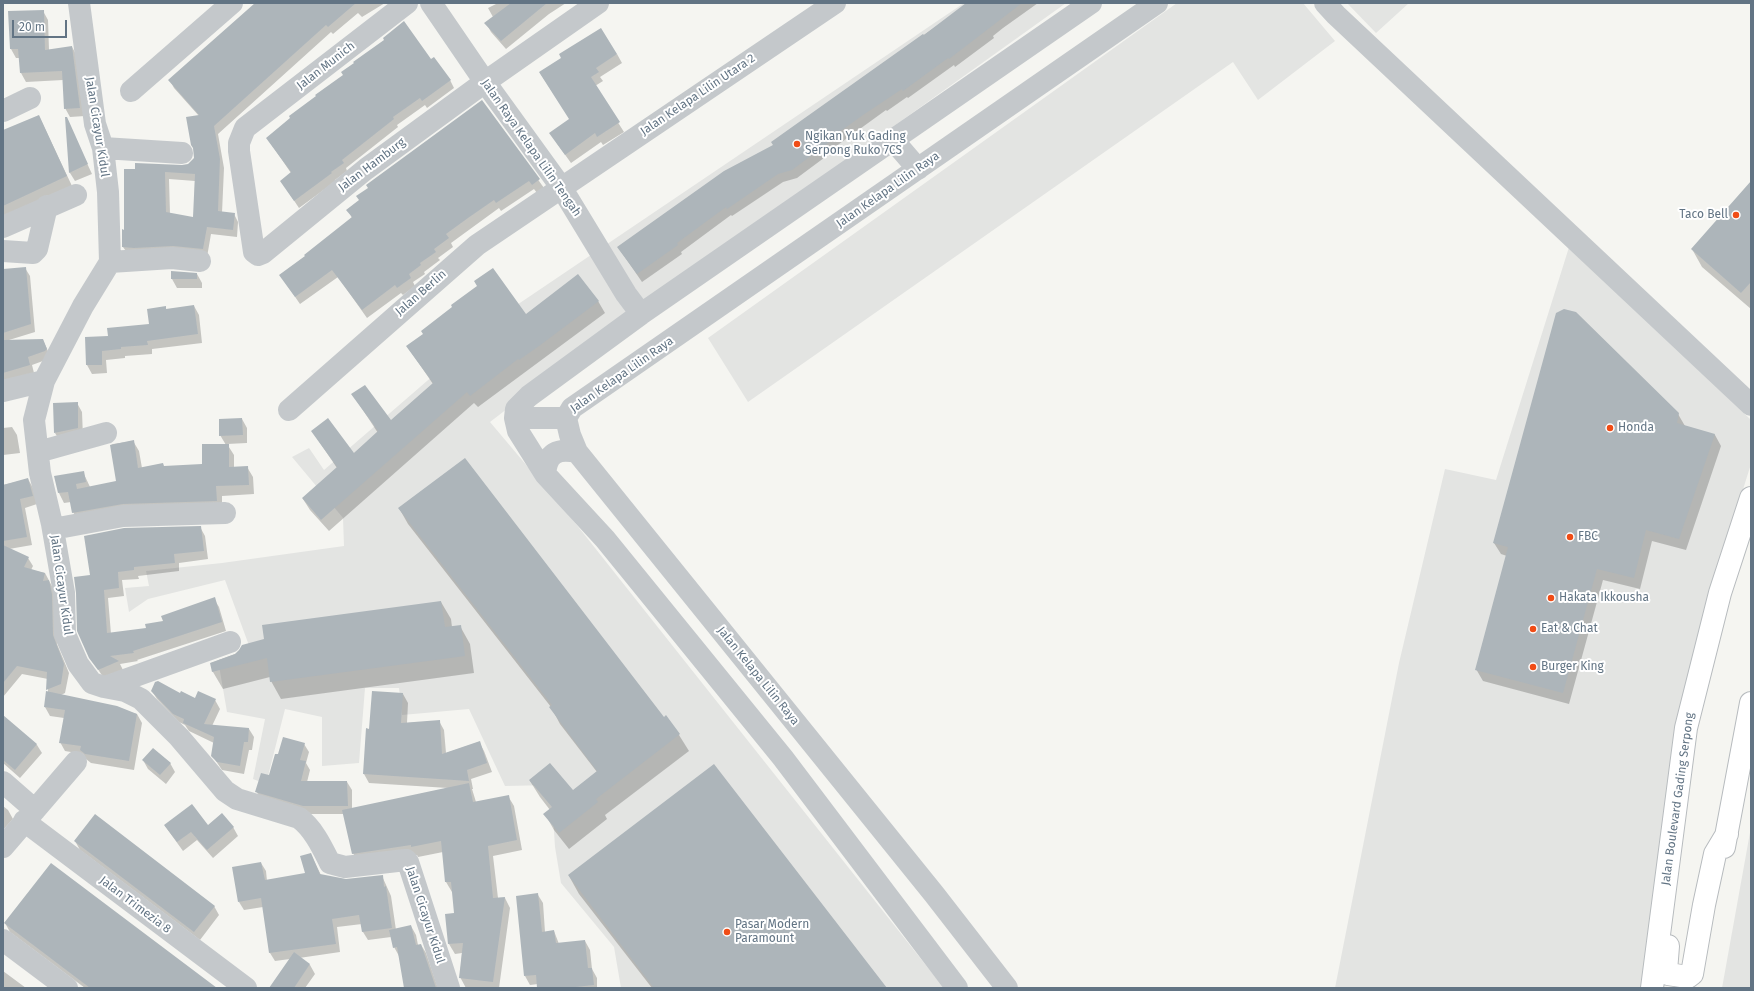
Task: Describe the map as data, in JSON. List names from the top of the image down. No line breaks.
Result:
{"streets":{"main road":["Jalan Boulevard Gading Serpong"],"street":["Jalan Munich","Jalan Kelapa Lilin Utara 2","Jalan Cicayur Kidul","Jalan Raya Kelapa Lilin Tengah","Jalan Hamburg","Jalan Kelapa Lilin Raya","Jalan Berlin","Jalan Trimezia 8"]},"crossings":[["Jalan Munich","Jalan Hamburg"],["Jalan Kelapa Lilin Utara 2","Jalan Raya Kelapa Lilin Tengah"],["Jalan Kelapa Lilin Utara 2","Jalan Berlin"],["Jalan Raya Kelapa Lilin Tengah","Jalan Hamburg"],["Jalan Raya Kelapa Lilin Tengah","Jalan Berlin"]],"places":["Ngikan Yuk Gading Serpong Ruko 7CS","Taco Bell","Honda","FBC","Hakata Ikkousha","Eat & Chat","Burger King","Pasar Modern Paramount"],"scale_bar":"20 m"}
